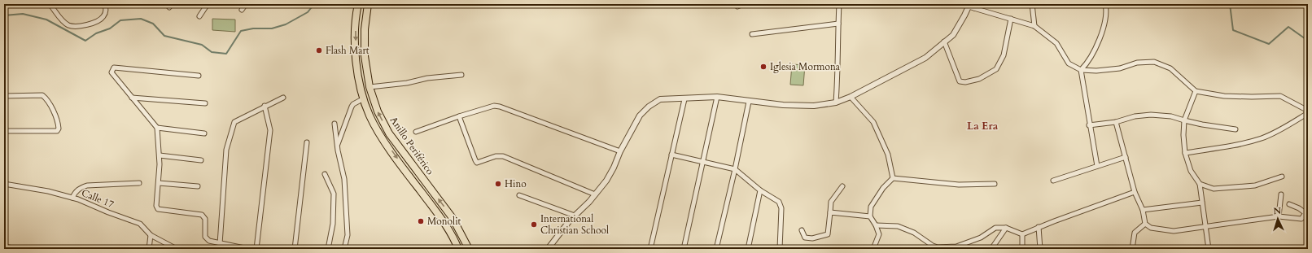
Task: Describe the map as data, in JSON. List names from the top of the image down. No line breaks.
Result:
{"streets":{"highway":["Anillo Periférico"],"street":["Calle 17"]},"districts":["La Era"],"places":["Flash Mart","Iglesia Mormona","Hino","Monolit","International Christian School"],"north":"top"}
